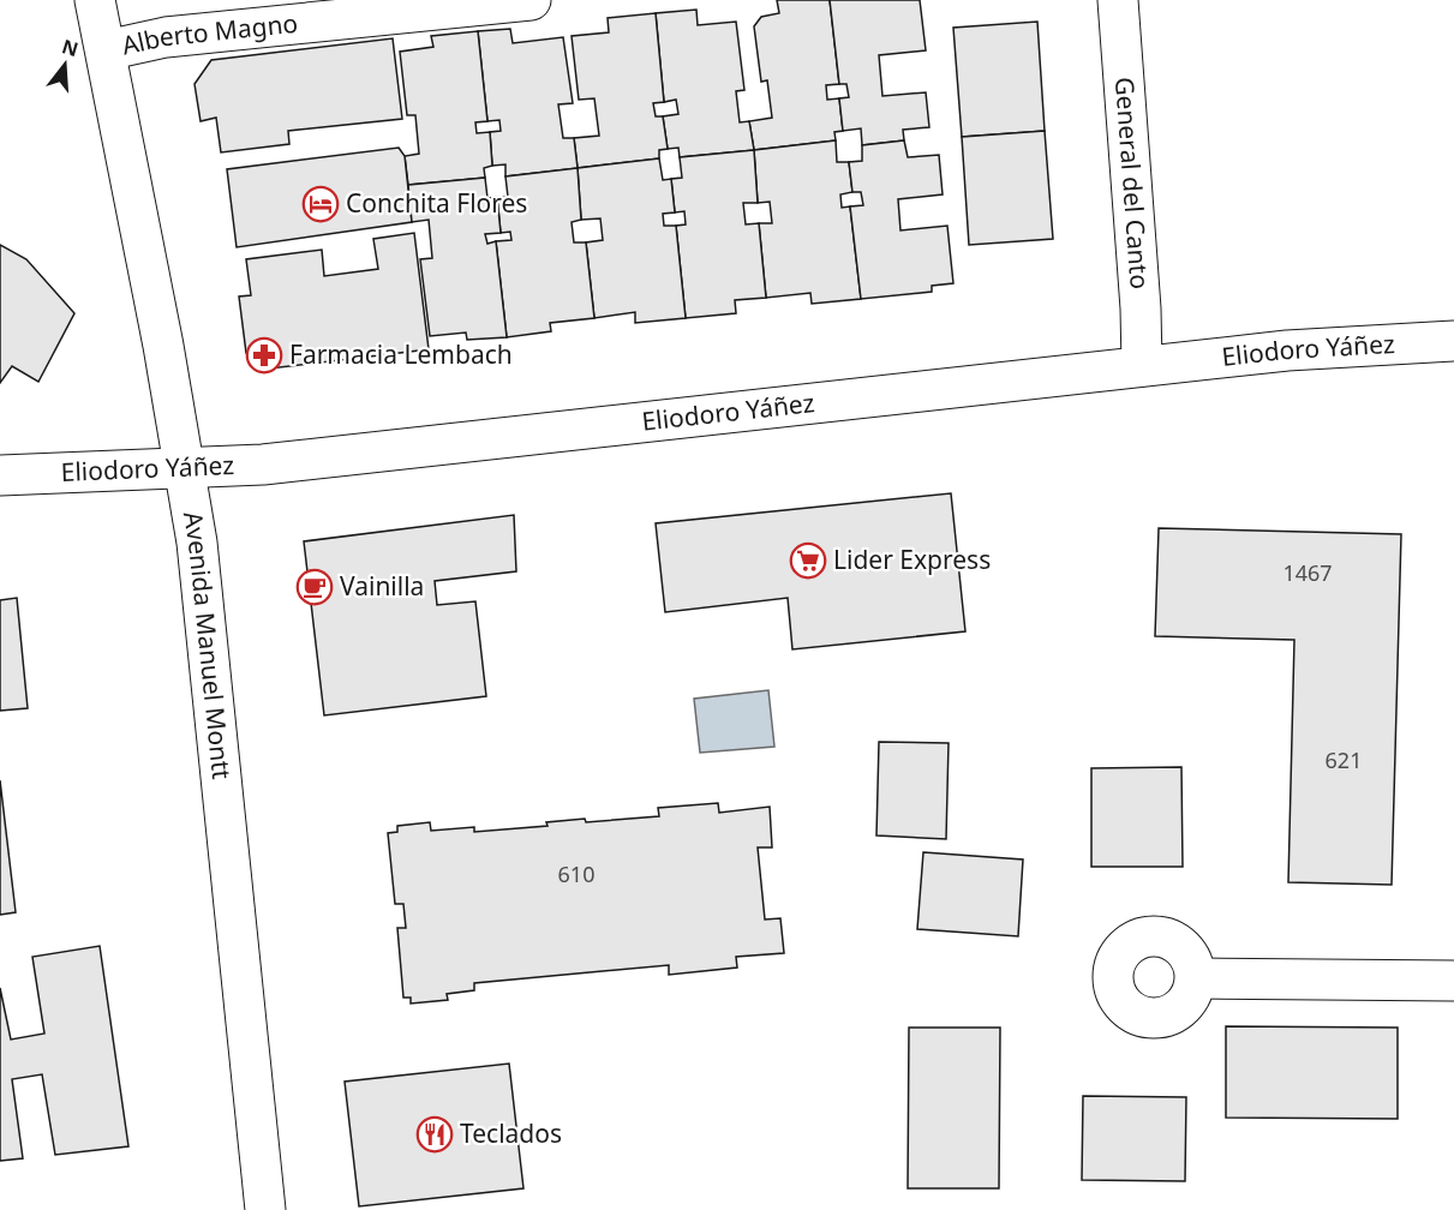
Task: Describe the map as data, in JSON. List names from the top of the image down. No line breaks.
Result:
{"streets":{"main road":["Alberto Magno","General del Canto","Eliodoro Yáñez","Avenida Manuel Montt"]},"crossings":[["Alberto Magno","Avenida Manuel Montt"],["General del Canto","Eliodoro Yáñez"],["Eliodoro Yáñez","Avenida Manuel Montt"]],"places":{"hotel":["Conchita Flores"],"pharmacy":["Farmacia Lembach"],"supermarket":["Lider Express"],"cafe":["Vainilla"],"restaurant":["Teclados"]},"house_numbers":["1467","621","610"],"north":"top"}
